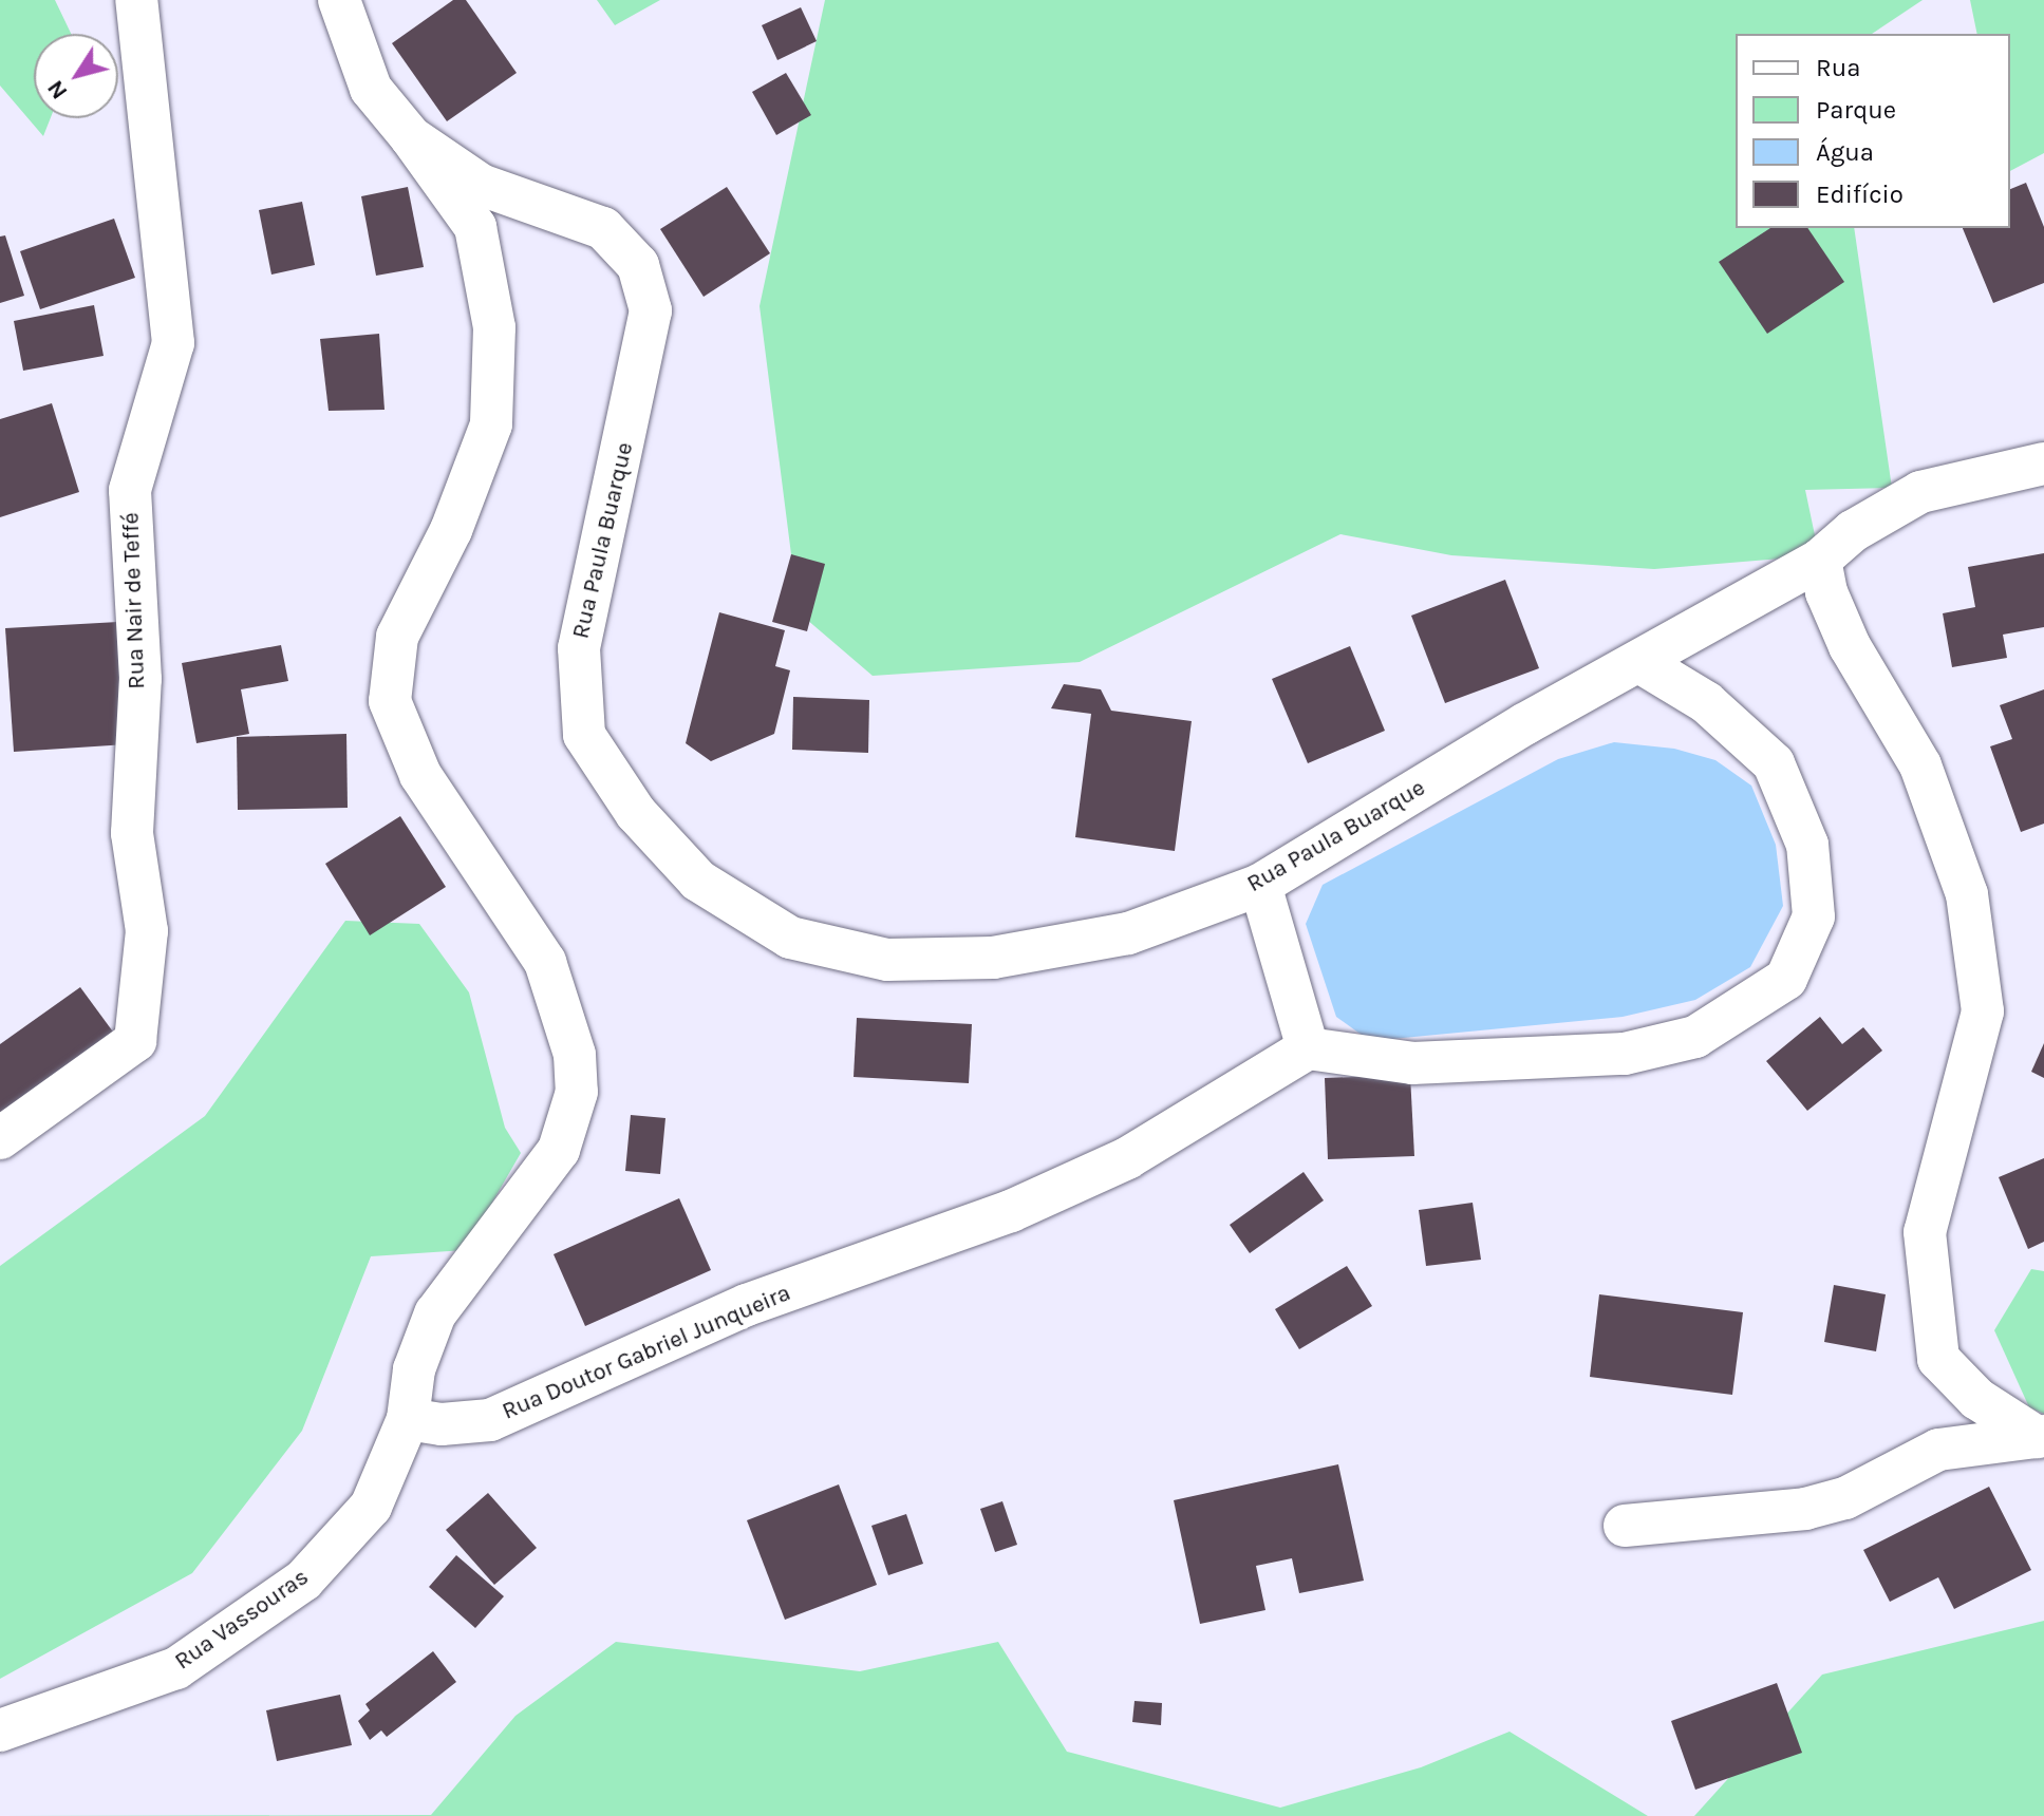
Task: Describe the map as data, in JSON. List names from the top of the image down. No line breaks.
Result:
{"streets":{"street":["Rua Paula Buarque","Rua Nair de Teffé","Rua Doutor Gabriel Junqueira","Rua Vassouras"]},"crossings":[["Rua Doutor Gabriel Junqueira","Rua Vassouras"]],"legend":["Rua","Parque","Água","Edifício"],"north":"bottom left"}
